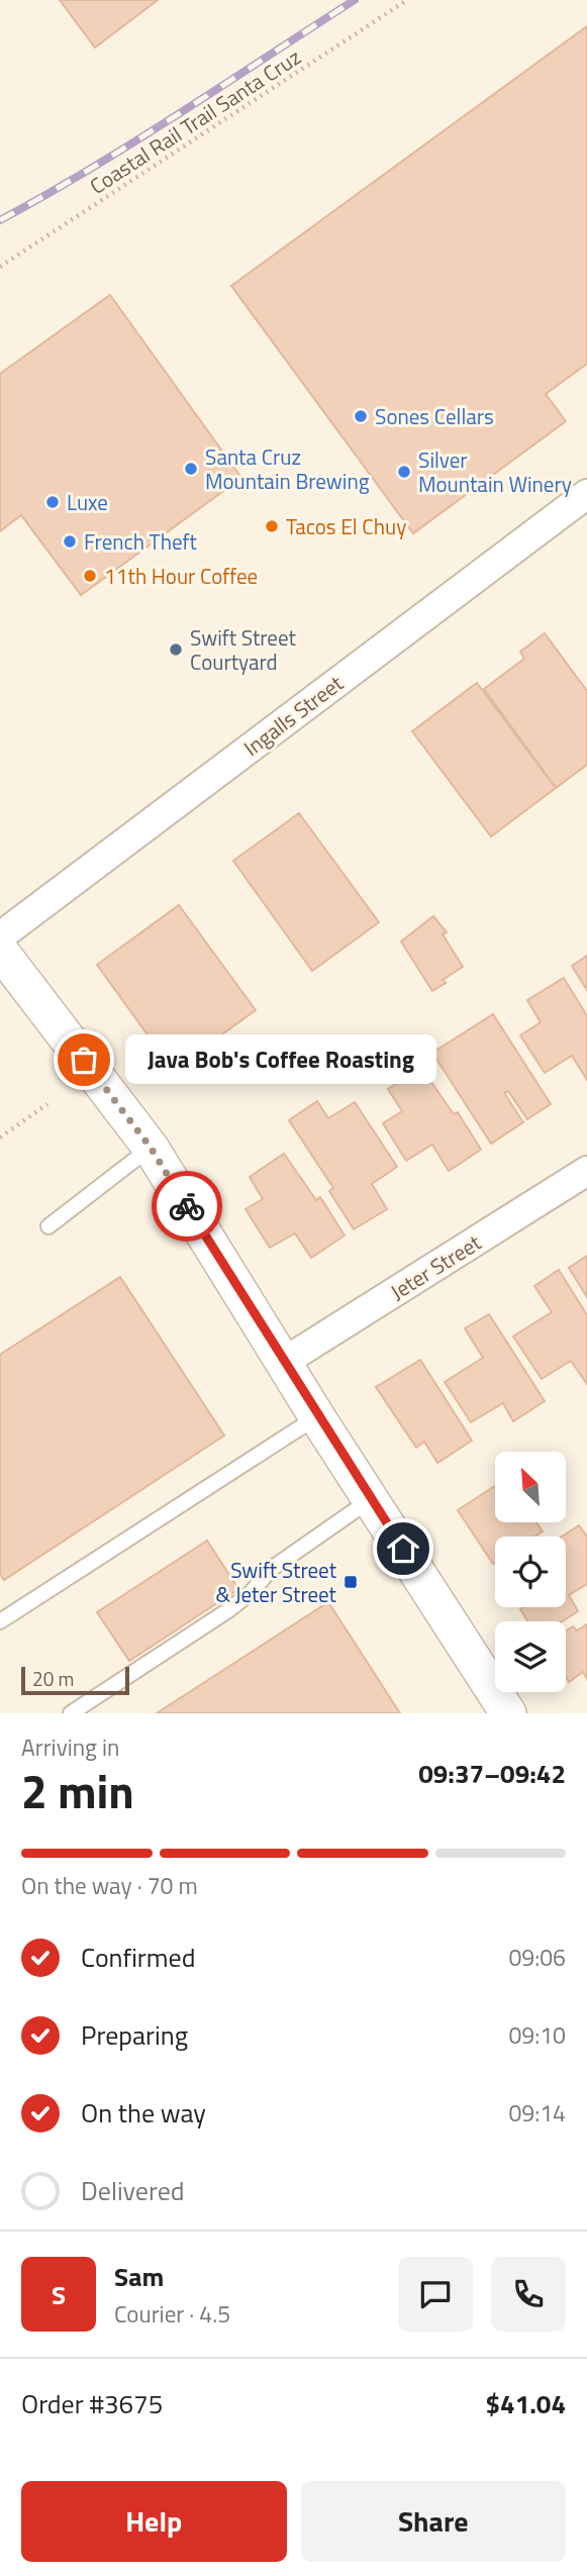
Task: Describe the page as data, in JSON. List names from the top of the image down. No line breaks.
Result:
{"streets":{"street":["Ingalls Street","Jeter Street"],"path":["Coastal Rail Trail Santa Cruz"]},"places":{"other":["Sones Cellars","Santa Cruz Mountain Brewing","Silver Mountain Winery","Luxe","Tacos El Chuy","French Theft","11th Hour Coffee","Swift Street Courtyard","Java Bob's Coffee Roasting"],"transit":["Swift Street & Jeter Street"]},"scale_bar":"20 m","north":"top left","page":{"bubble":"Java Bob's Coffee Roasting","scale":"20 m","heading":["2 min","Arriving in","09:37–09:42"],"panel":["Sam","Courier · 4.5","Order #3675","$41.04"],"bar":"On the way · 70 m","list":[["Confirmed","09:06"],["Preparing","09:10"],["On the way","09:14"],"Delivered"],"round":"S","buttons":["Help","Share"]}}
